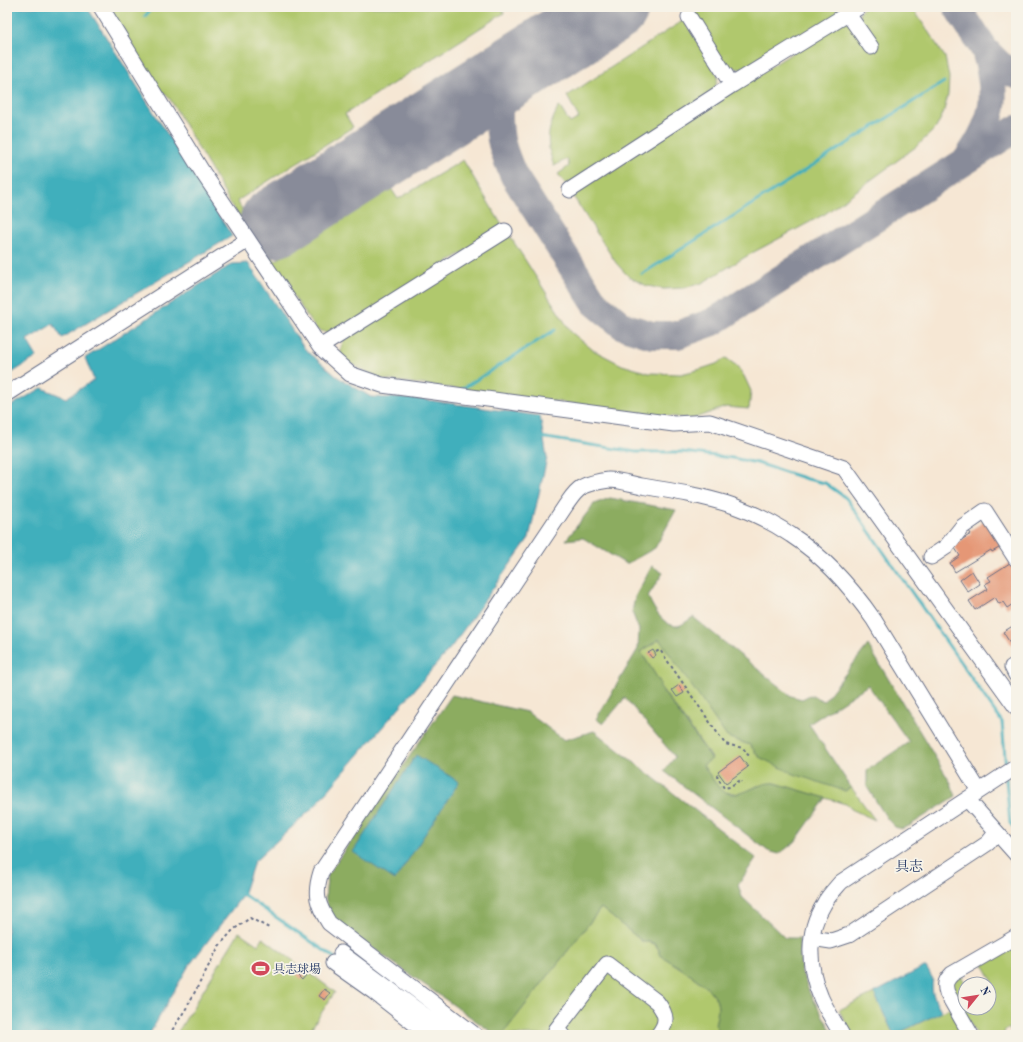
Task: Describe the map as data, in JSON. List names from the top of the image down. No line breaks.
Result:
{"districts":["具志"],"places":{"sports":["具志球場"]},"north":"top right"}
